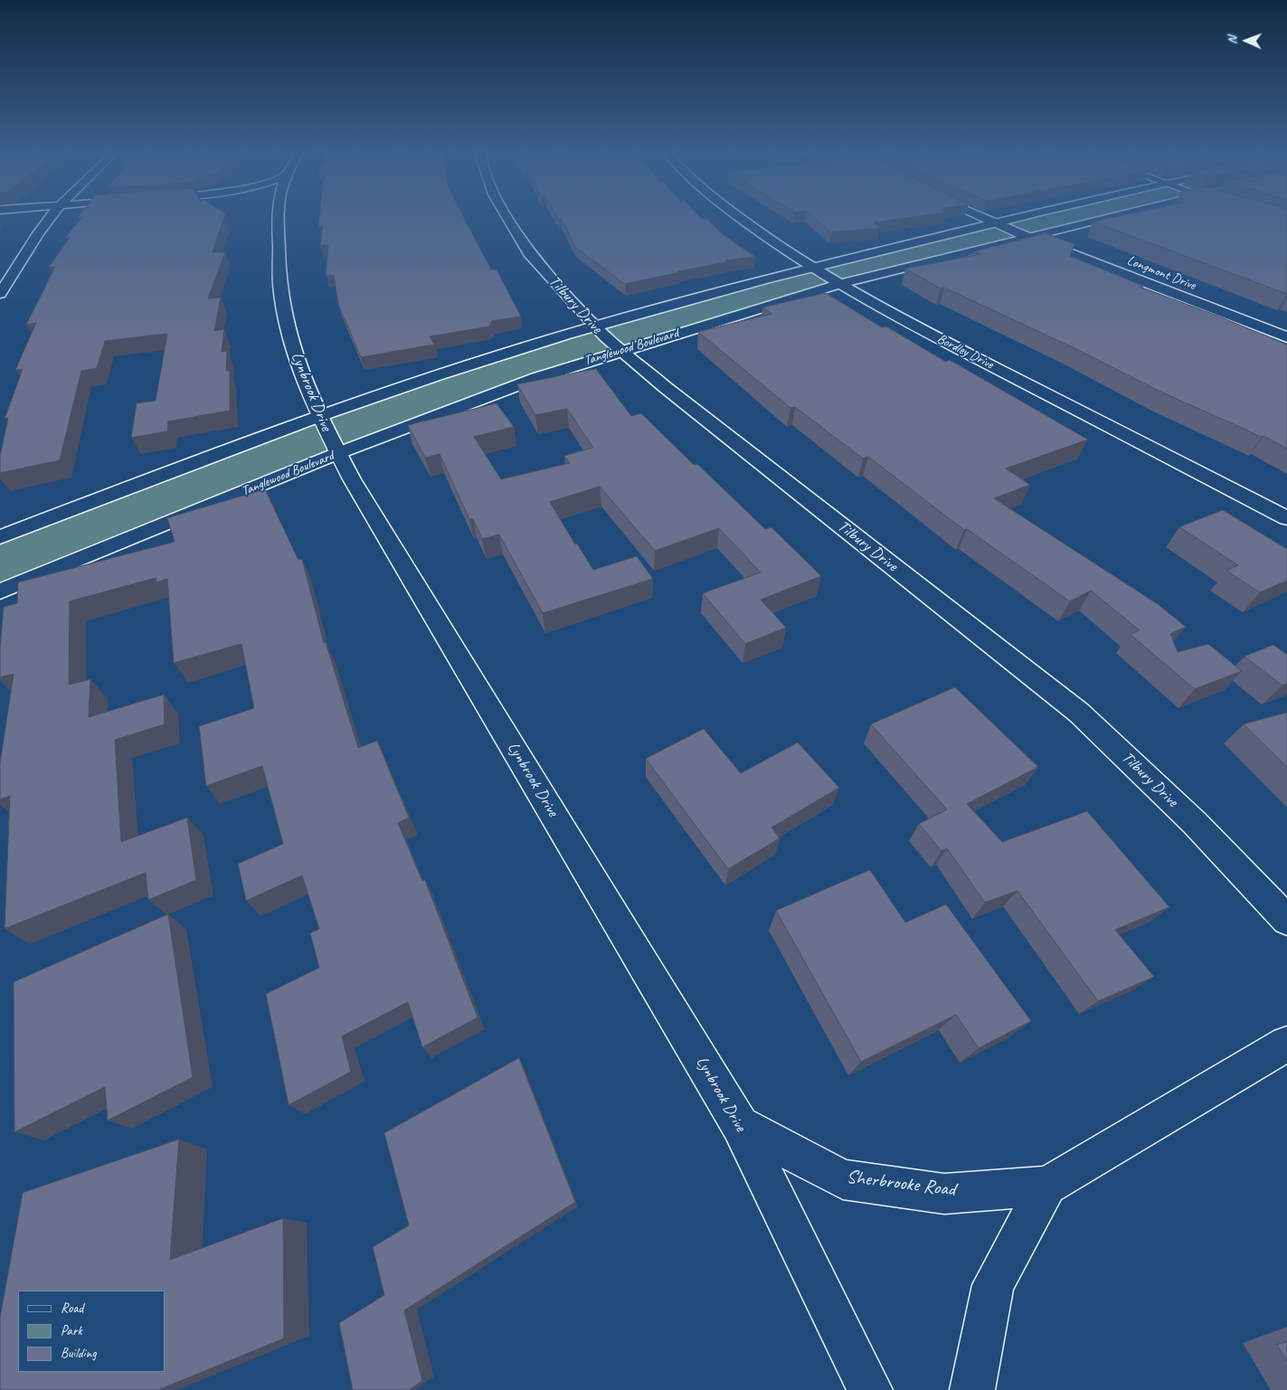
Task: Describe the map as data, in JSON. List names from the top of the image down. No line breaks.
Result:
{"streets":{"street":["Longmont Drive","Tilbury Drive","Tanglewood Boulevard","Bordley Drive","Lynbrook Drive","Sherbrooke Road"]},"crossings":[["Longmont Drive","Tanglewood Boulevard"],["Tilbury Drive","Tanglewood Boulevard"],["Tanglewood Boulevard","Bordley Drive"],["Tanglewood Boulevard","Lynbrook Drive"],["Lynbrook Drive","Sherbrooke Road"]],"legend":["Road","Park","Building"],"north":"left"}
